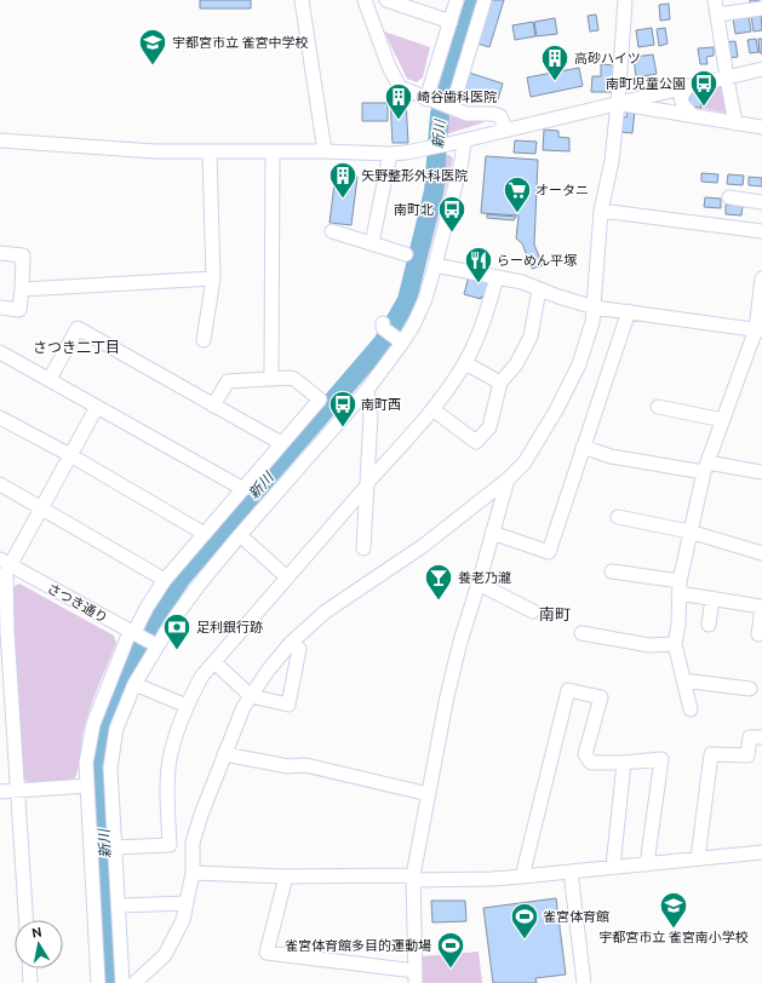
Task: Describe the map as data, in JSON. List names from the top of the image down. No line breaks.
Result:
{"streets":{"street":["さつき通り"]},"districts":["さつき二丁目","南町"],"water":["新川"],"places":{"school or university":["宇都宮市立 雀宮中学校","宇都宮市立 雀宮南小学校"],"building":["高砂ハイツ","崎谷歯科医院","矢野整形外科医院"],"bus stop":["南町児童公園","南町北","南町西"],"supermarket":["オータニ"],"restaurant":["らーめん平塚"],"bar":["養老乃瀧"],"bank":["足利銀行跡"],"sports":["雀宮体育館","雀宮体育館多目的運動場"]},"north":"top"}
